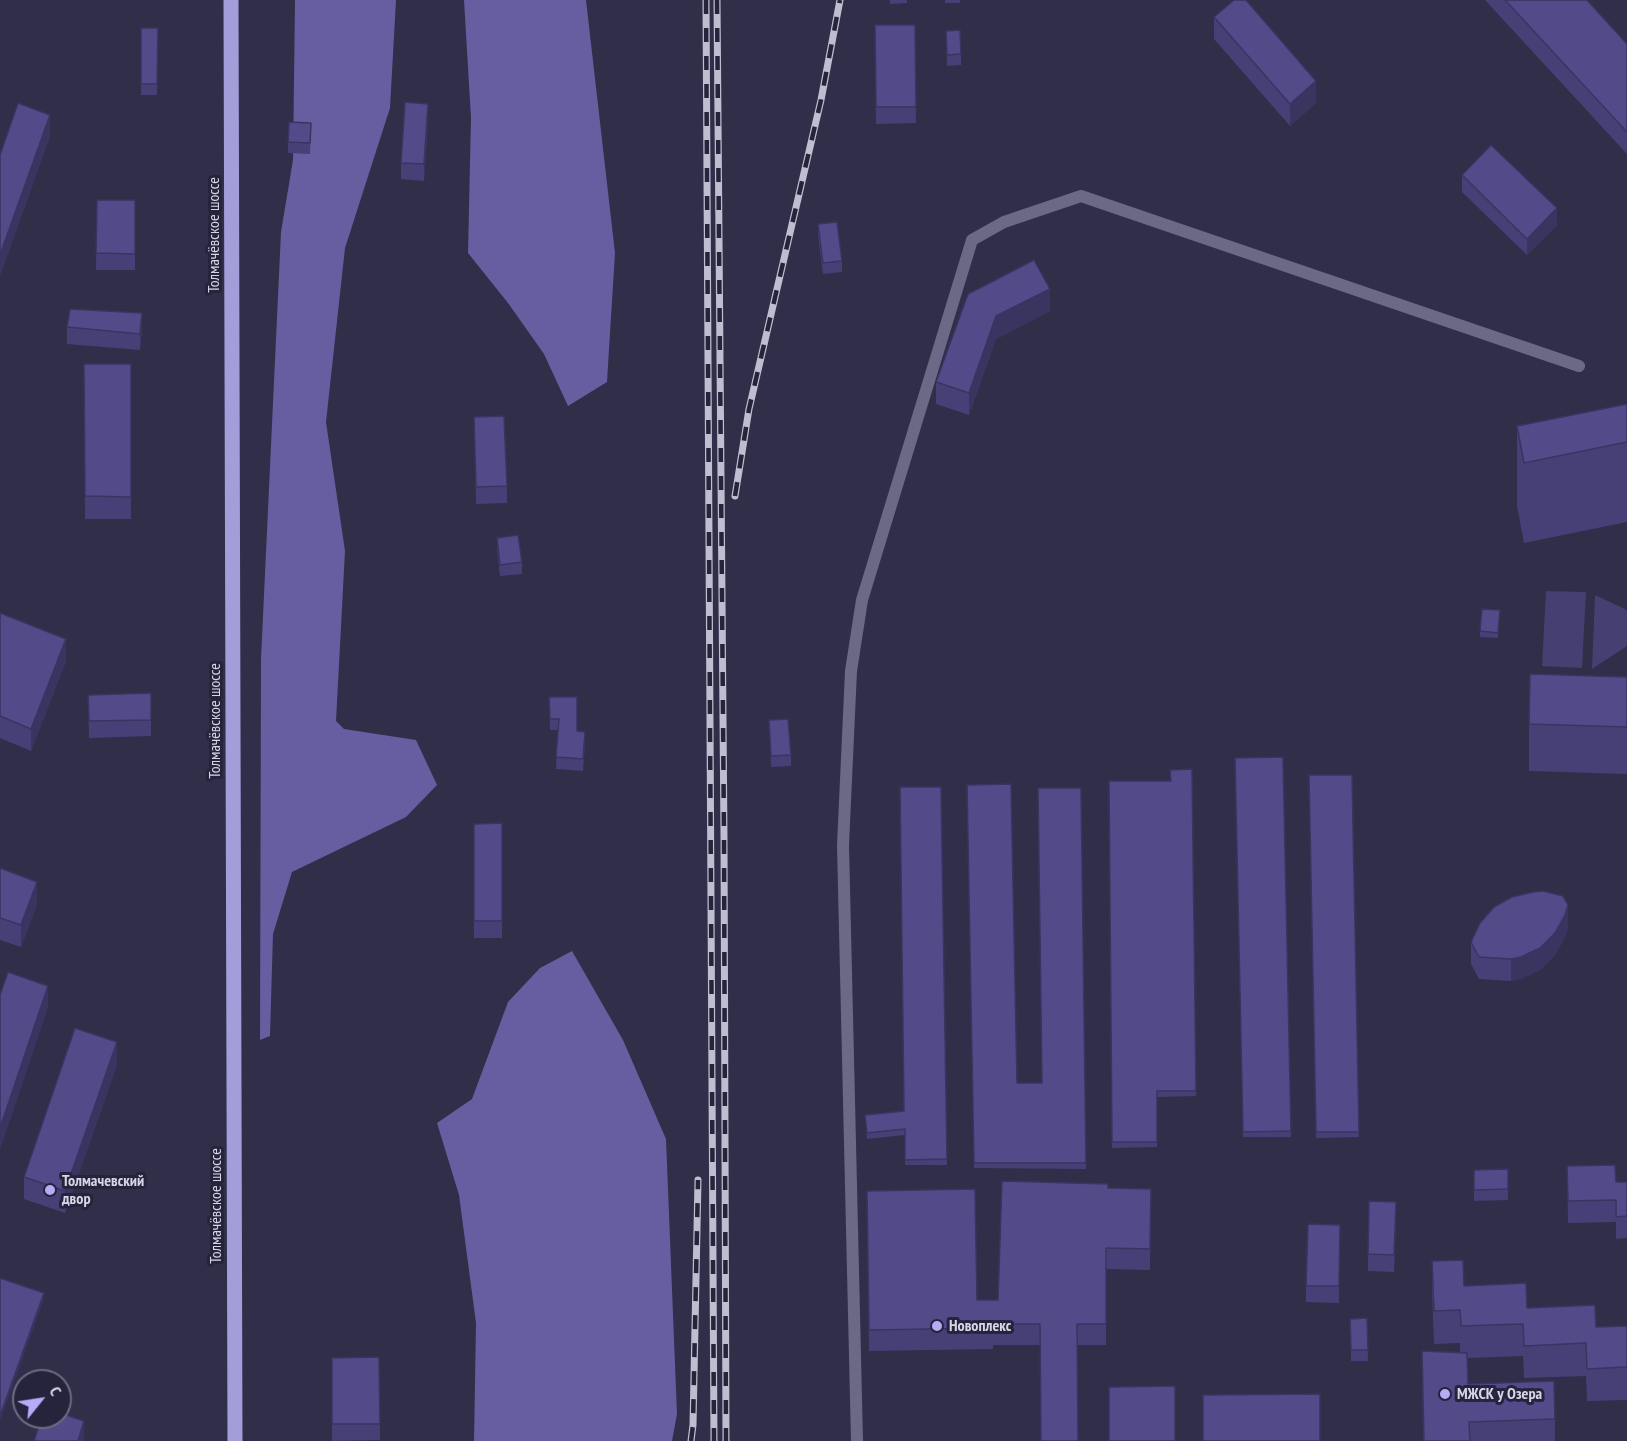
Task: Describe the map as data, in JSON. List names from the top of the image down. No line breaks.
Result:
{"streets":{"main road":["Толмачёвское шоссе"]},"places":["Толмачевский двор","Новоплекс","МЖСК у Озера"],"north":"top right"}
